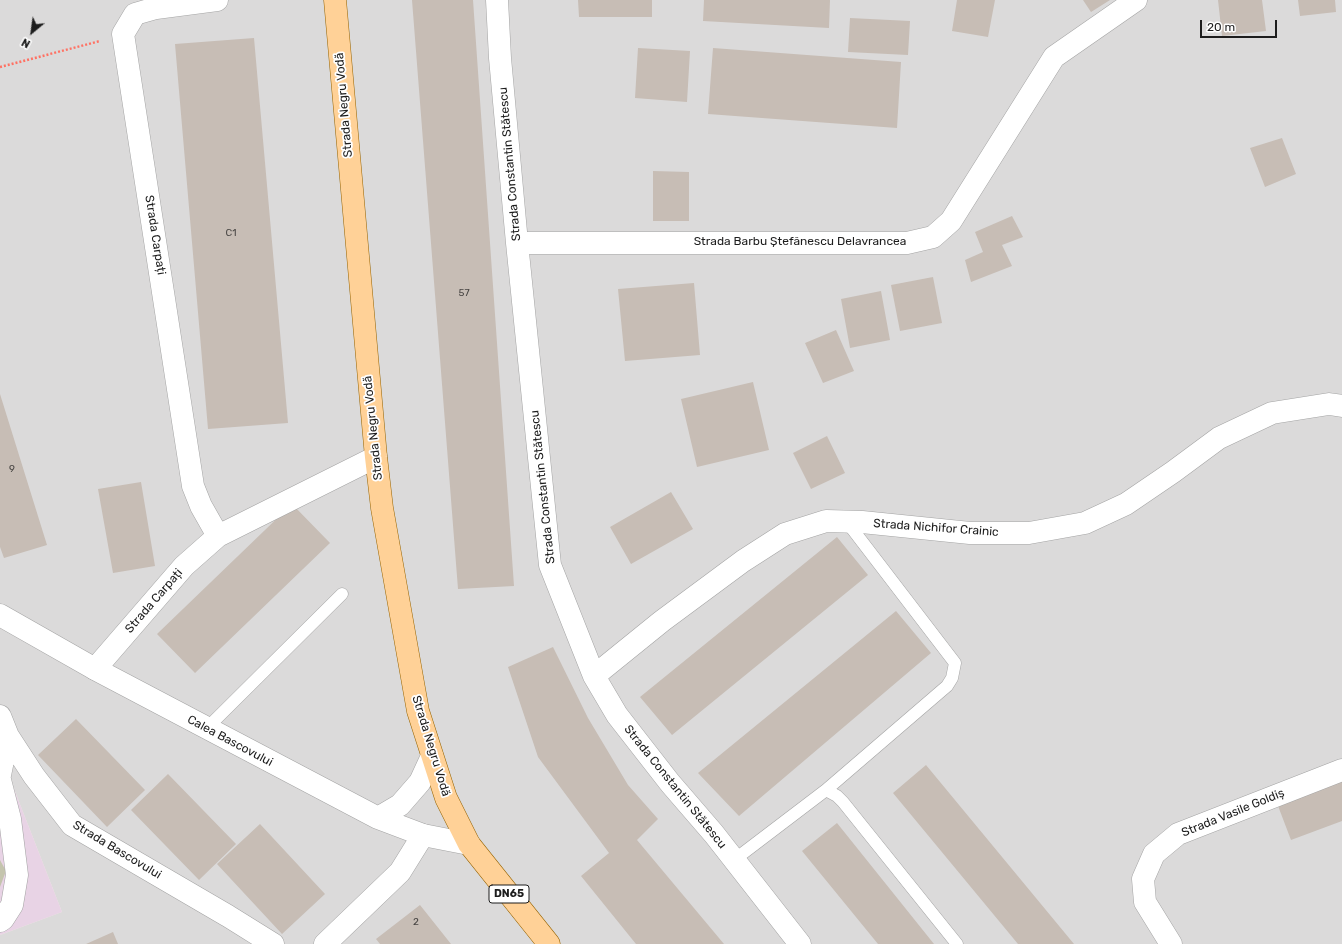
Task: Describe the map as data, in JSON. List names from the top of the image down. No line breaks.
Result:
{"streets":{"main road":["Strada Negru Vodă","DN65"],"street":["Strada Constantin Stătescu","Strada Carpați","Strada Barbu Ștefănescu Delavrancea","Strada Nichifor Crainic","Calea Bascovului","Strada Vasile Goldiș","Strada Bascovului"]},"crossings":[["Strada Negru Vodă","Strada Carpați"],["Strada Negru Vodă","Calea Bascovului"],["Strada Negru Vodă","DN65"],["Strada Constantin Stătescu","Strada Barbu Ștefănescu Delavrancea"],["Strada Constantin Stătescu","Strada Nichifor Crainic"],["Strada Carpați","Calea Bascovului"],["Calea Bascovului","DN65"]],"house_numbers":["C1","57","9","2"],"scale_bar":"20 m","north":"bottom left"}
